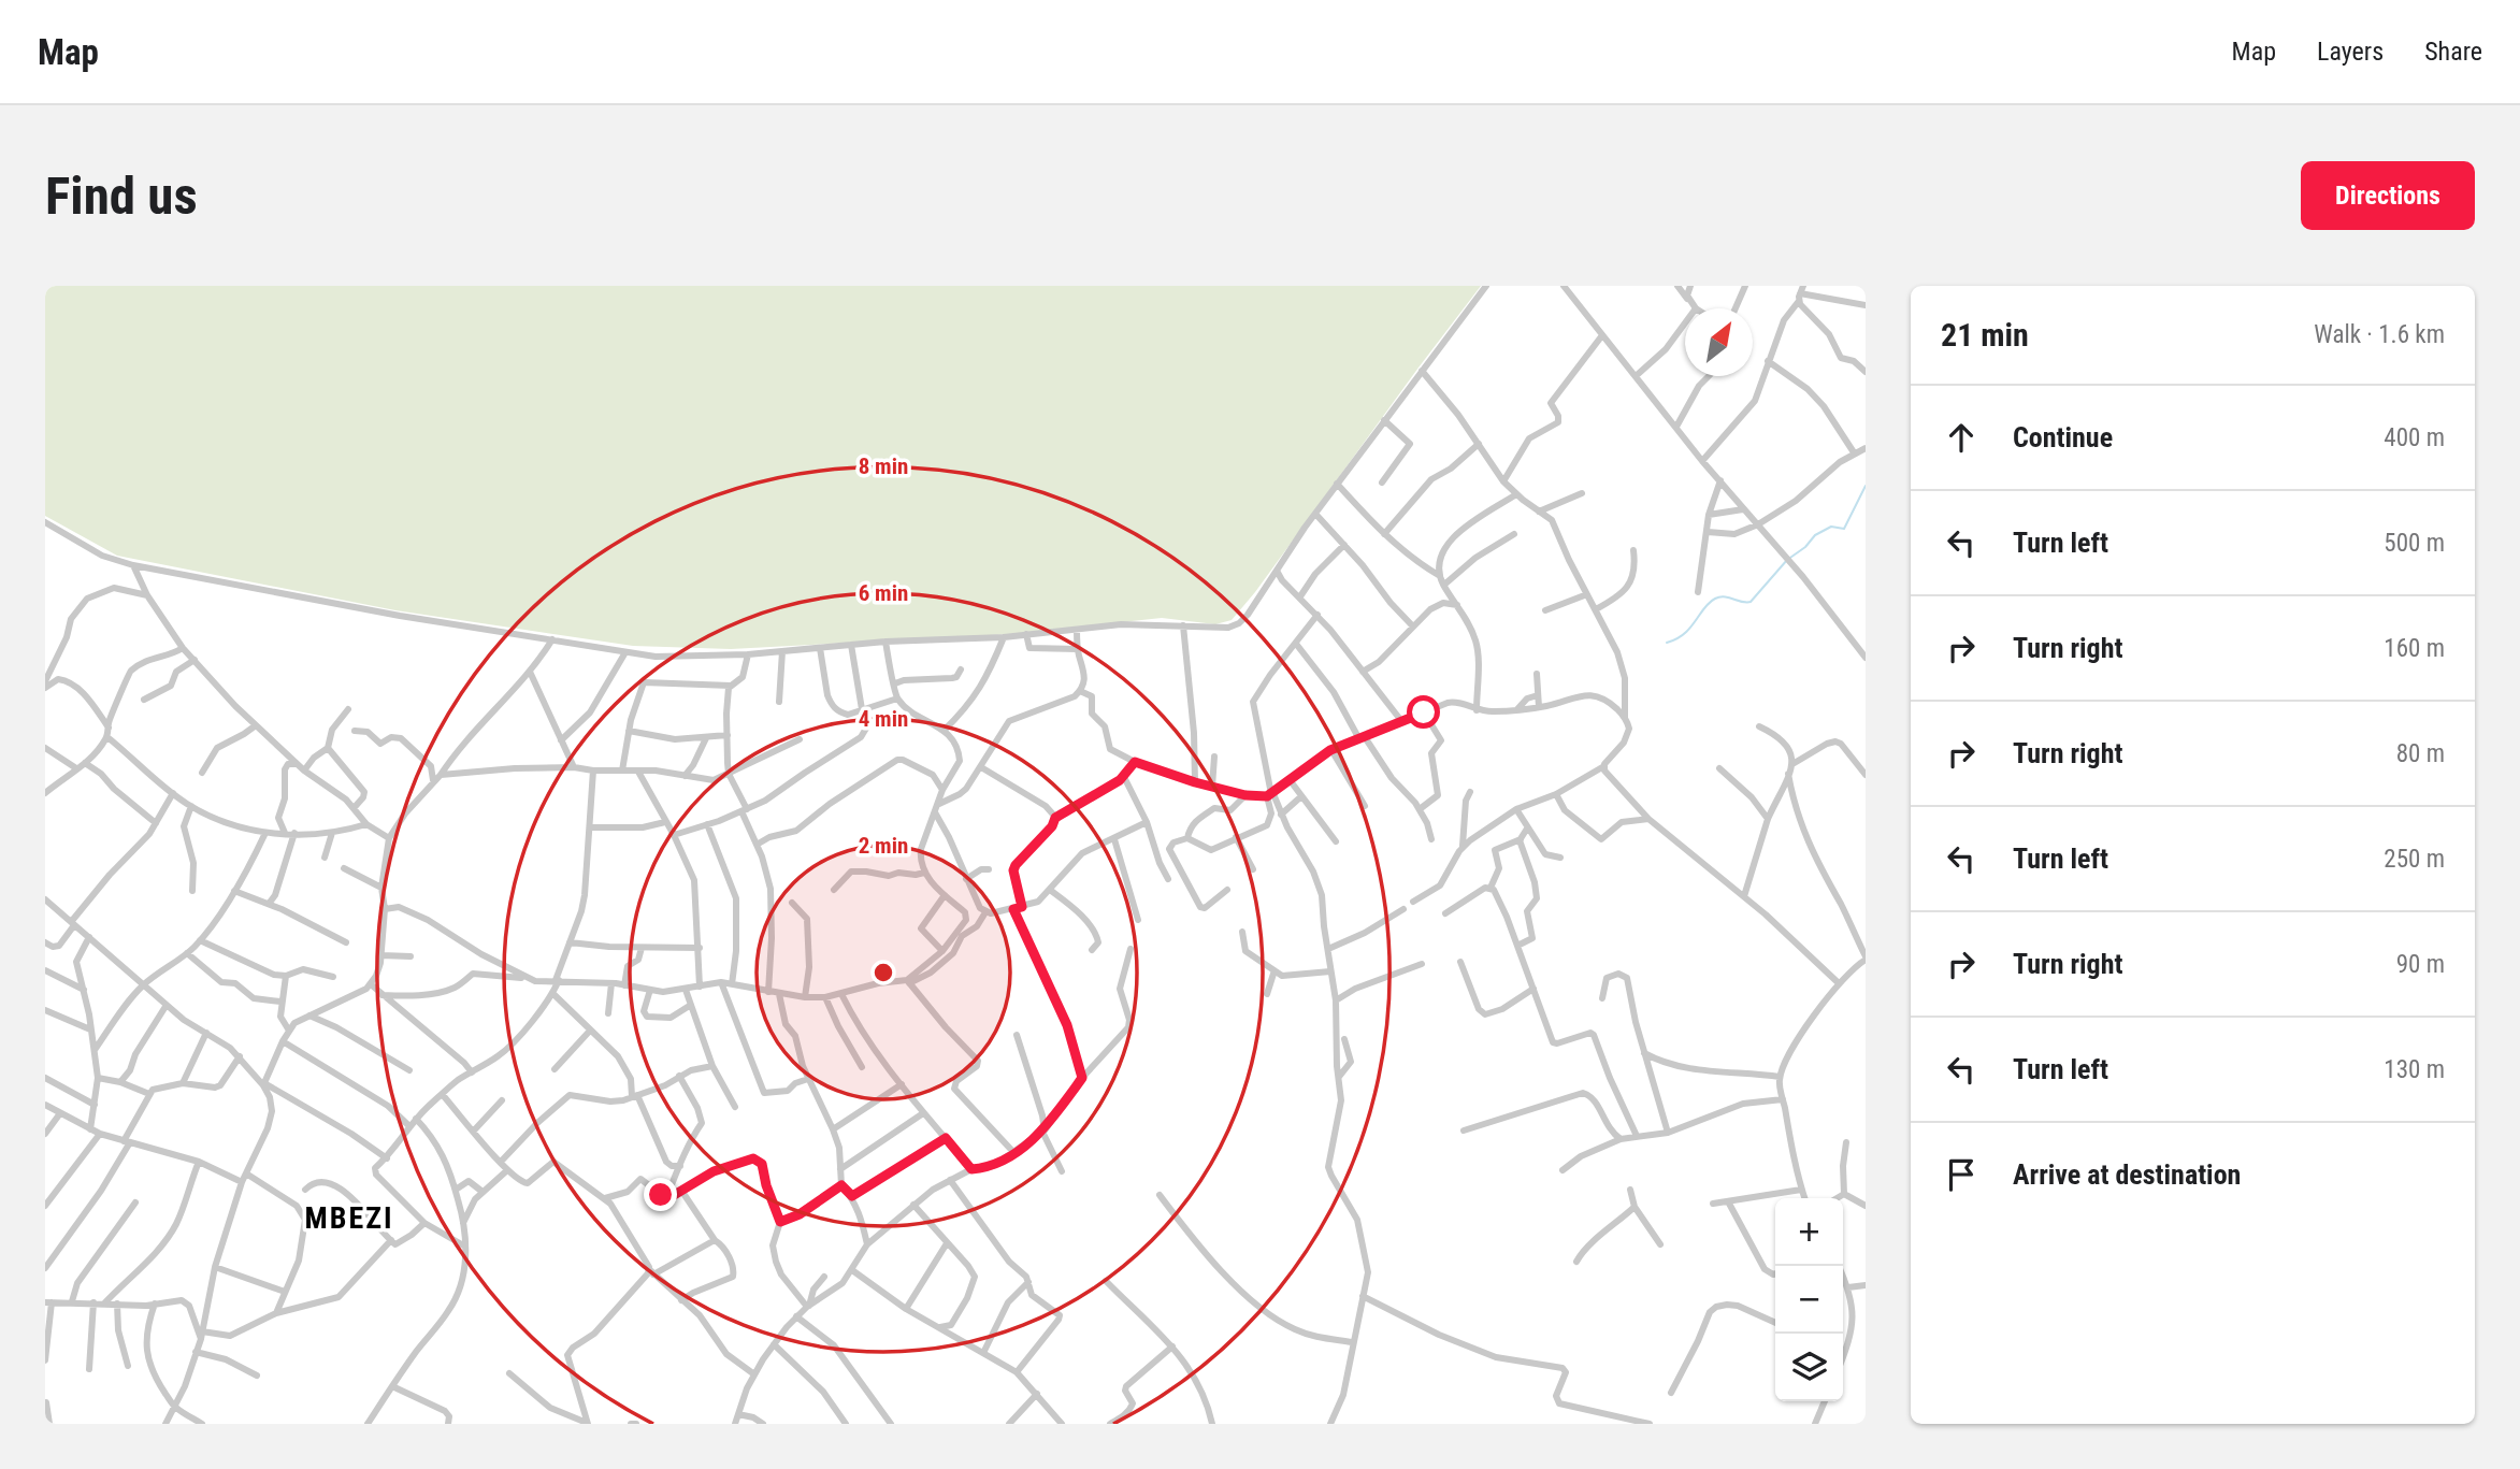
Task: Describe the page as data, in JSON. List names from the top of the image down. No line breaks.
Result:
{"districts":["MBEZI"],"north":"top right","page":{"header":"Map","nav":["Map","Layers","Share"],"buttons":"Directions","title":"Find us","heading":["21 min","Walk · 1.6 km"],"list":[["Continue","400 m"],["Turn left","500 m"],["Turn right","160 m"],["Turn right","80 m"],["Turn left","250 m"],["Turn right","90 m"],["Turn left","130 m"],"Arrive at destination"],"map_buttons":["+","−"]},"rings":["8 min","6 min","4 min","2 min"]}
